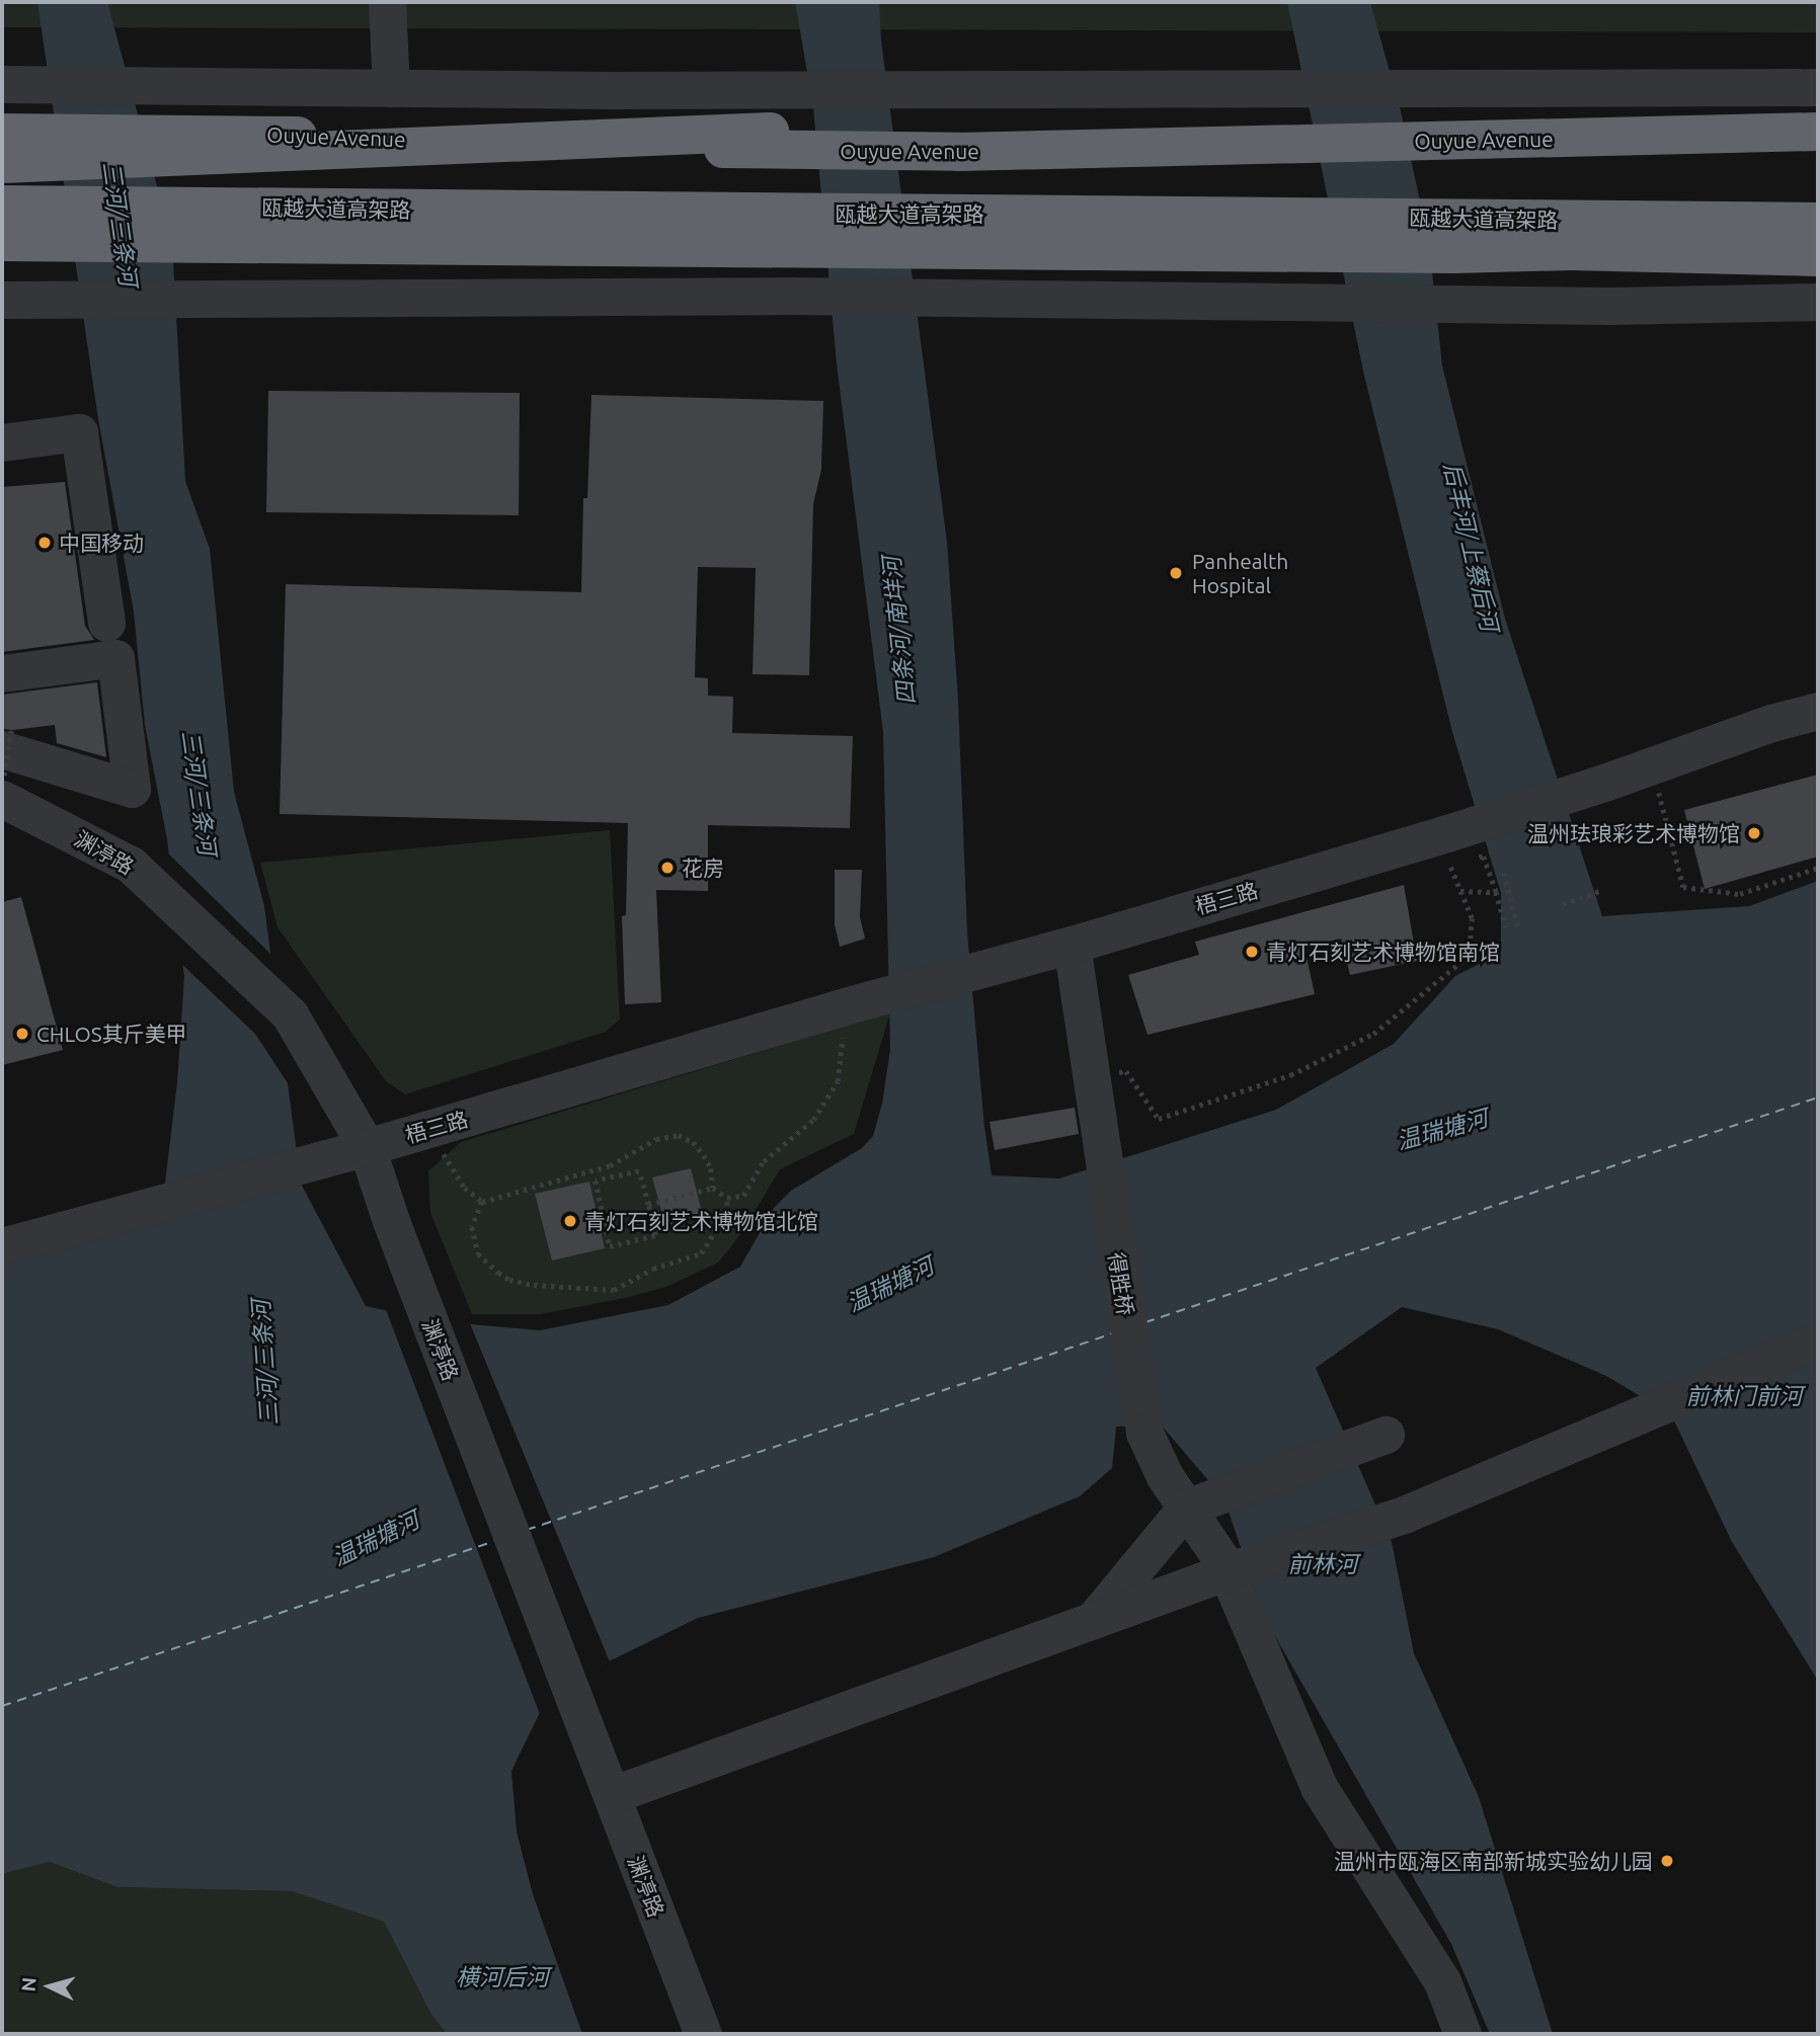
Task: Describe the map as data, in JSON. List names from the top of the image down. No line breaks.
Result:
{"streets":{"highway":["Ouyue Avenue","瓯越大道高架路"],"street":["渊渟路","梧三路","得胜桥"]},"crossings":[["渊渟路","梧三路"],["梧三路","得胜桥"]],"water":["三河/三条河","后丰河/上蔡后河","四条河/南垟河","温瑞塘河","前林门前河","前林河","横河后河"],"places":["中国移动","Panhealth Hospital","温州珐琅彩艺术博物馆","花房","青灯石刻艺术博物馆南馆","CHLOS其斤美甲","青灯石刻艺术博物馆北馆","温州市瓯海区南部新城实验幼儿园"],"north":"left"}
